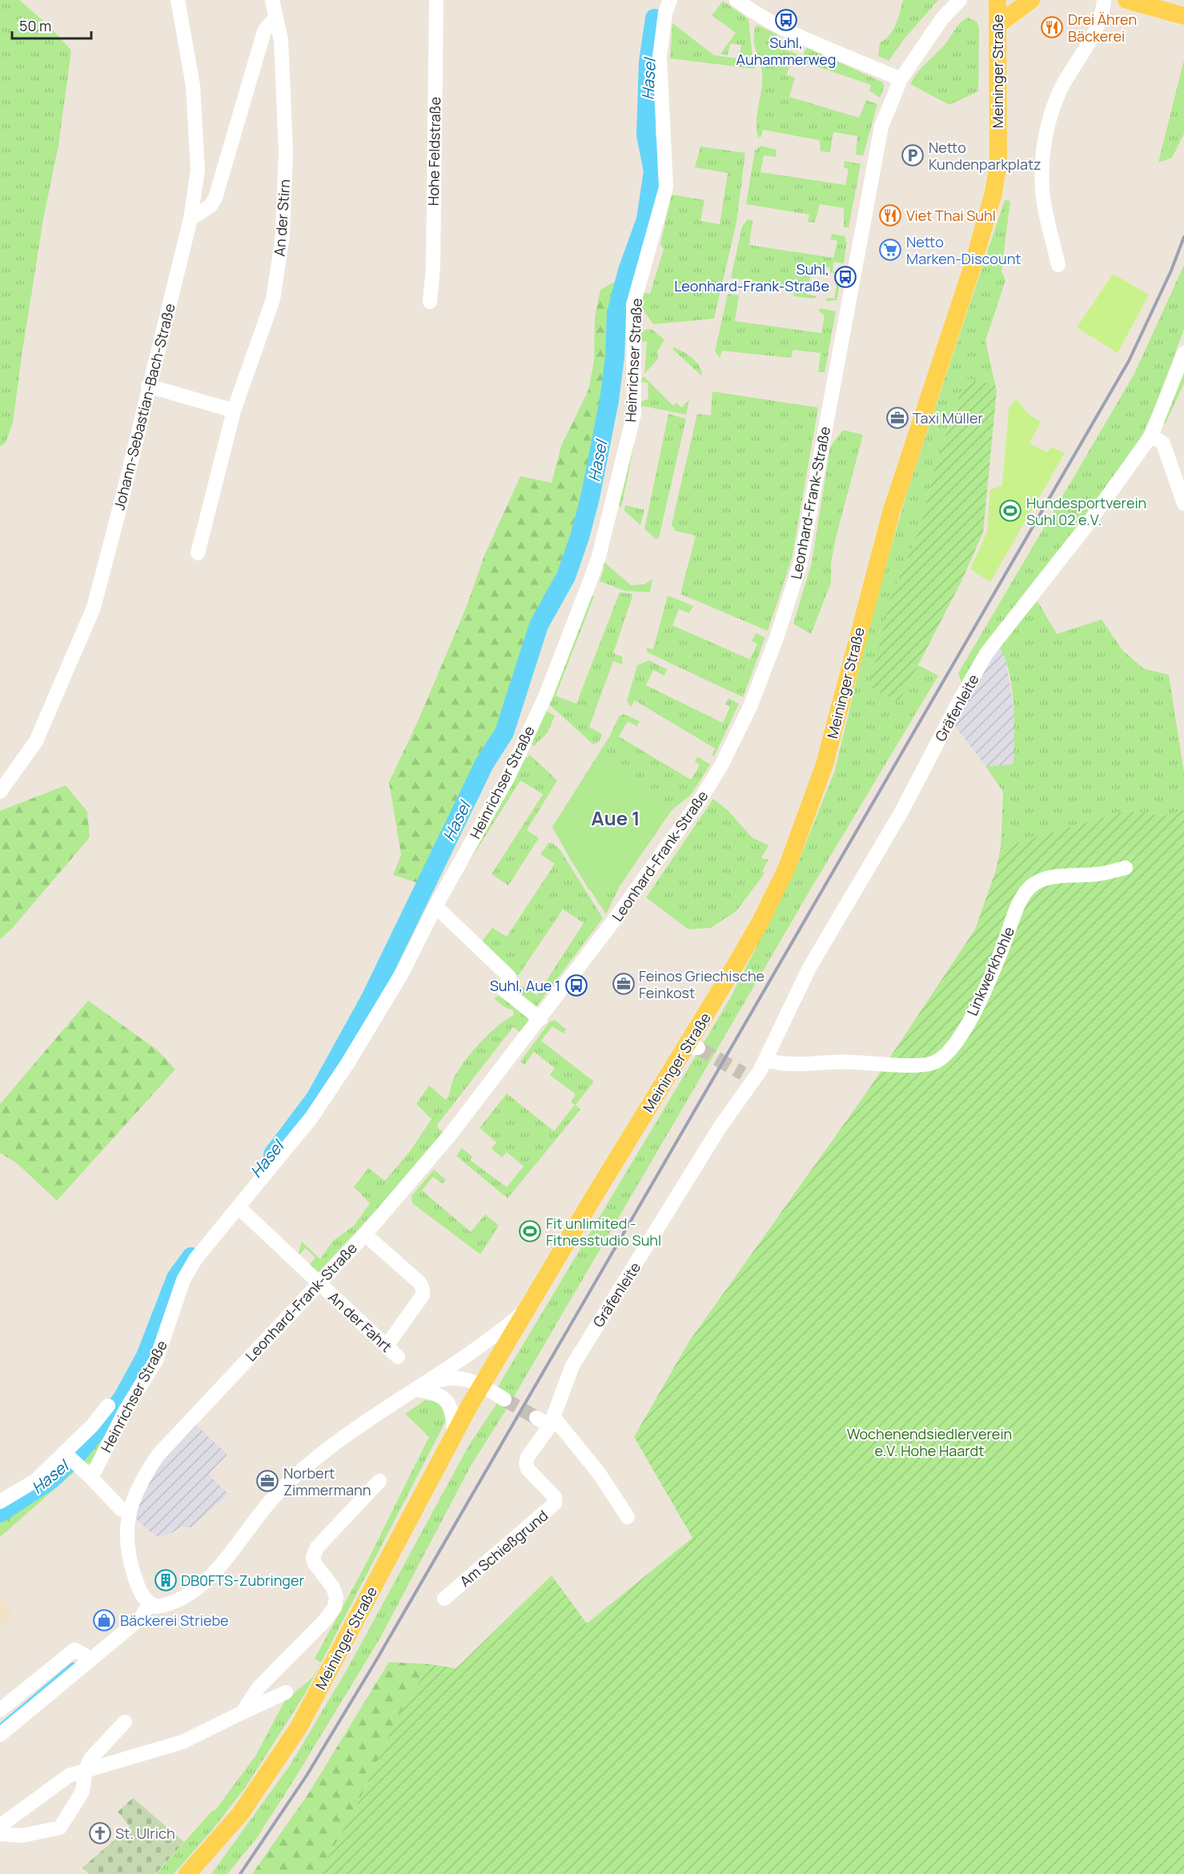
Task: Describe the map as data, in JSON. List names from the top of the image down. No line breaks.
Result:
{"streets":{"main road":["Meininger Straße"],"street":["Hohe Feldstraße","An der Stirn","Heinrichser Straße","Johann-Sebastian-Bach-Straße","Leonhard-Frank-Straße","Gräfenleite","Linkwerkhohle","An der Fahrt","Am Schießgrund"]},"crossings":[["Meininger Straße","Leonhard-Frank-Straße"],["Heinrichser Straße","An der Fahrt"],["Leonhard-Frank-Straße","An der Fahrt"],["Gräfenleite","Linkwerkhohle"],["Gräfenleite","Am Schießgrund"]],"districts":["Aue 1"],"water":["Hasel"],"parks":["Wochenendsiedlerverein e.V. Hohe Haardt"],"places":{"bus stop":["Suhl, Auhammerweg","Suhl, Leonhard-Frank-Straße","Suhl, Aue 1"],"restaurant":["Drei Ähren Bäckerei","Viet Thai Suhl"],"parking":["Netto Kundenparkplatz"],"supermarket":["Netto Marken-Discount"],"office":["Taxi Müller","Feinos Griechische Feinkost","Norbert Zimmermann"],"sports":["Hundesportverein Suhl 02 e.V.","Fit unlimited - Fitnesstudio Suhl"],"building":["DB0FTS-Zubringer"],"shop":["Bäckerei Striebe"],"church":["St. Ulrich"]},"scale_bar":"50 m"}
